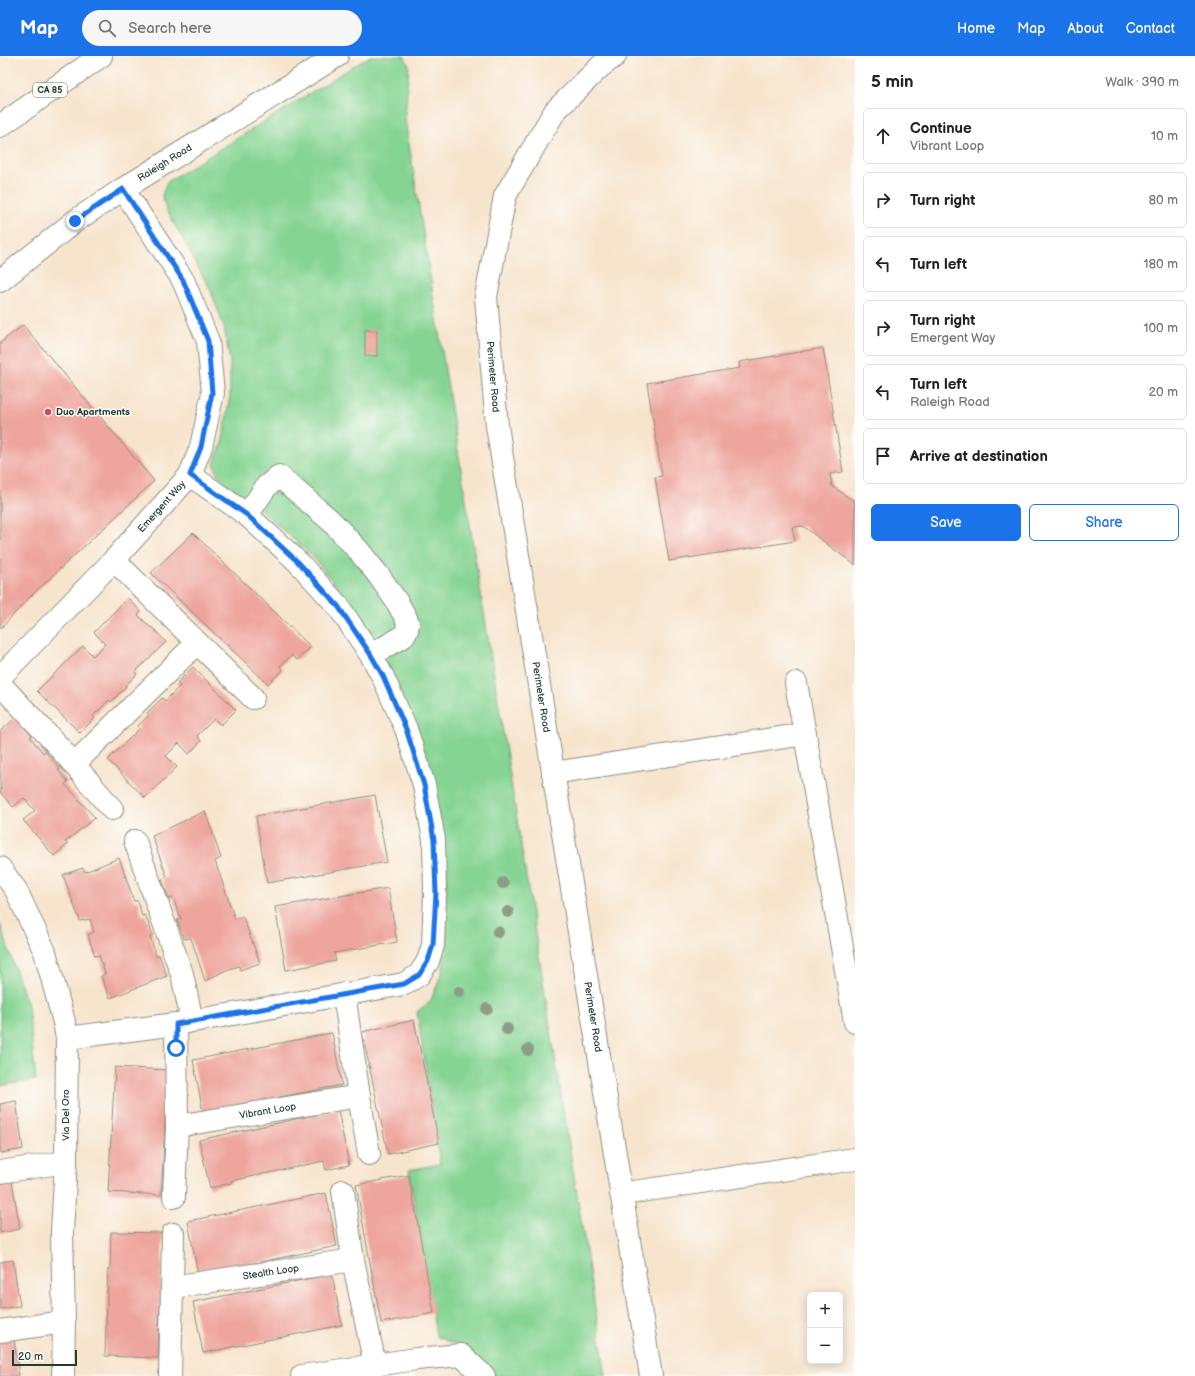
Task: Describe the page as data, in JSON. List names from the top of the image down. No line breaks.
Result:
{"streets":{"main road":["CA 85","Raleigh Road","Perimeter Road","Emergent Way","Vibrant Loop","Via Del Oro","Stealth Loop"]},"crossings":[["Raleigh Road","Emergent Way"]],"places":["Duo Apartments"],"scale_bar":"20 m","page":{"header":"Map","search":"Search here","nav":["Home","Map","About","Contact"],"heading":["5 min","Walk · 390 m"],"list":[["Continue","Vibrant Loop","10 m"],["Turn right","80 m"],["Turn left","180 m"],["Turn right","Emergent Way","100 m"],["Turn left","Raleigh Road","20 m"],"Arrive at destination"],"buttons":["Save","Share"],"map_buttons":["+","−"],"scale":"20 m"}}
